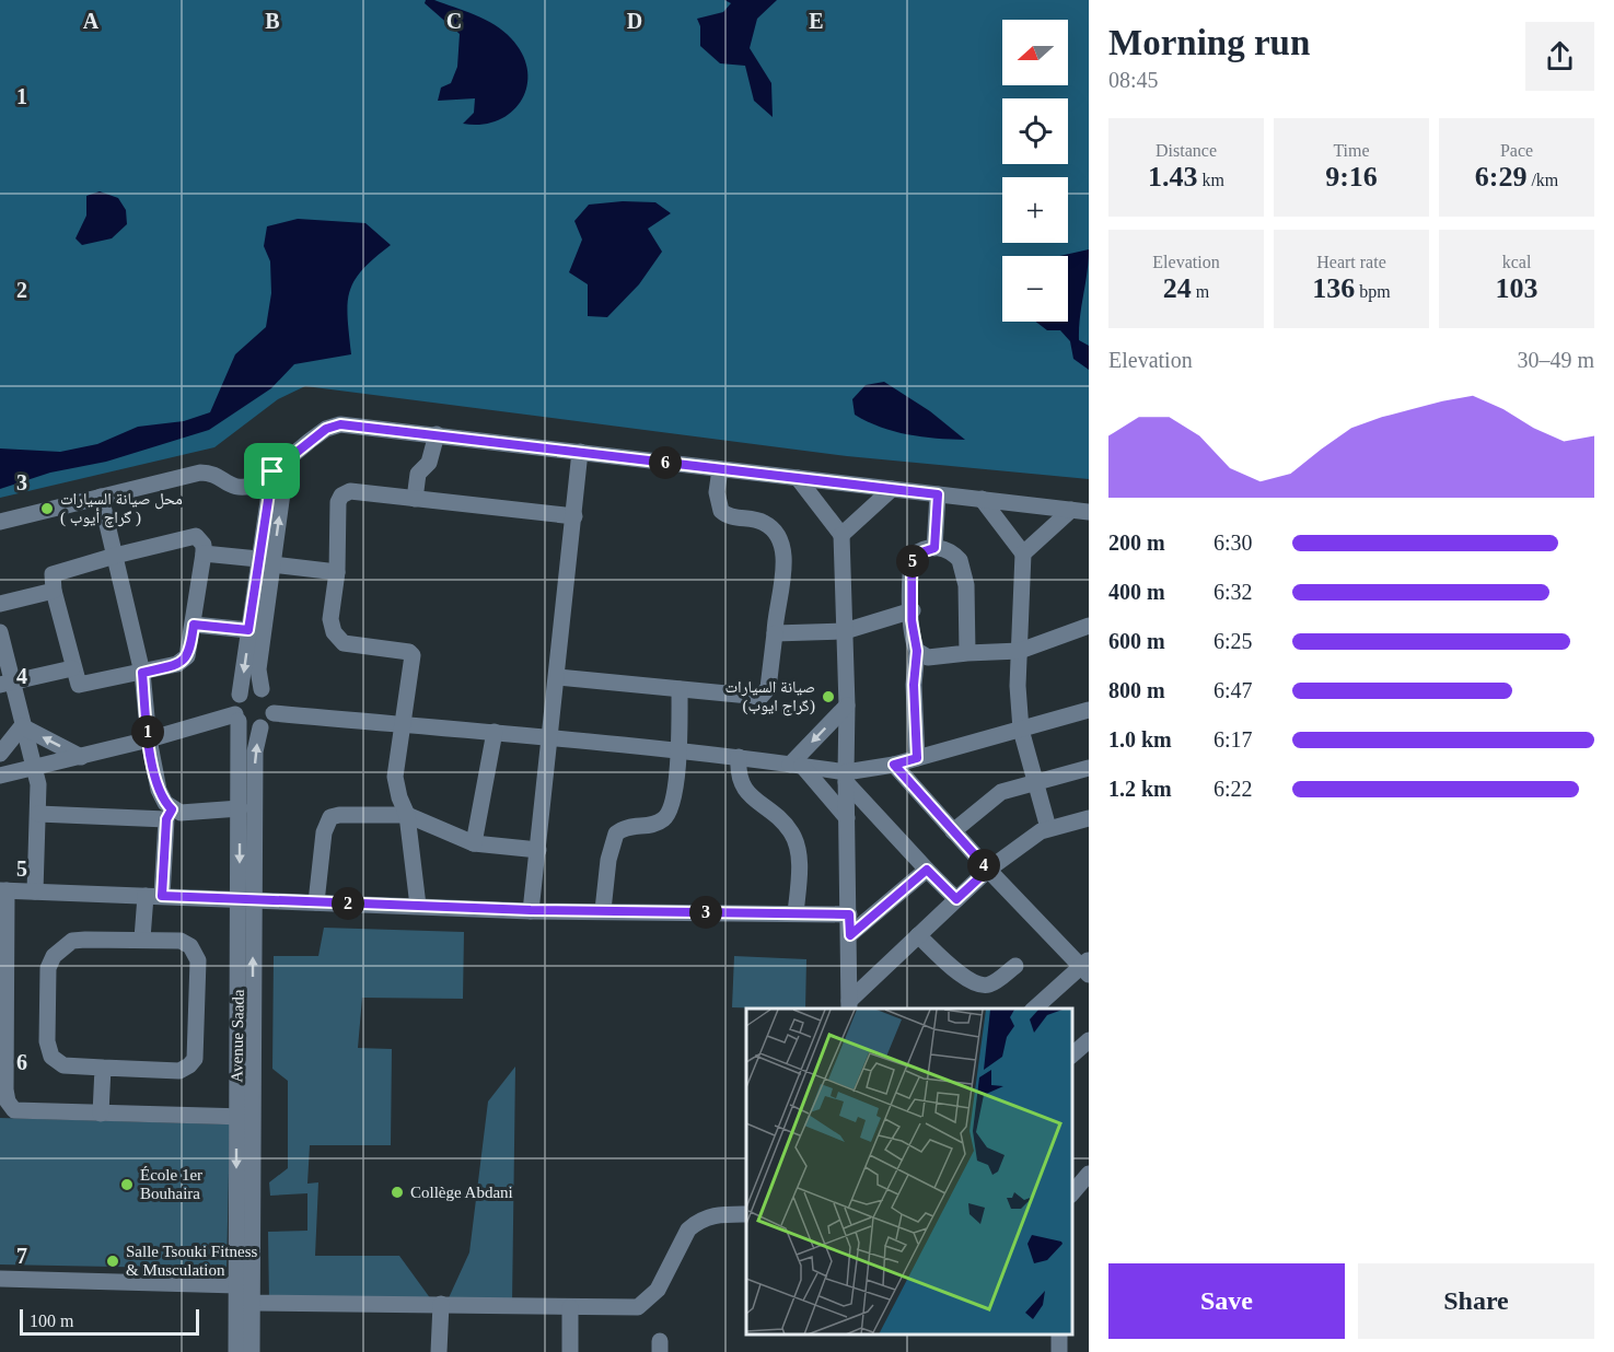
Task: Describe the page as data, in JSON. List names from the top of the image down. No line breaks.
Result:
{"streets":{"street":["Avenue Saada"]},"places":["محل صيانة السيارات ( گراچ أيوب )","صيانة السيارات (گراج ايوب)","École 1er Bouhaira","Collège Abdani","Salle Tsouki Fitness & Musculation"],"scale_bar":"100 m","north":"left","page":{"heading":["Morning run","08:45"],"map_buttons":["+","−"],"stats":[["Distance","1.43 km"],["Time","9:16"],["Pace","6:29 /km"],["Elevation","24 m"],["Heart rate","136 bpm"],["kcal","103"]],"chart":["Elevation","30–49 m"],"pins":["6","5","1","4","2","3"],"list":[{"name":"200 m","note":"6:30"},{"name":"400 m","note":"6:32"},{"name":"600 m","note":"6:25"},{"name":"800 m","note":"6:47"},{"name":"1.0 km","note":"6:17"},{"name":"1.2 km","note":"6:22"}],"buttons":["Save","Share"],"scale":"100 m"},"grid":{"columns":["A","B","C","D","E"],"rows":["1","2","3","4","5","6","7"]}}
